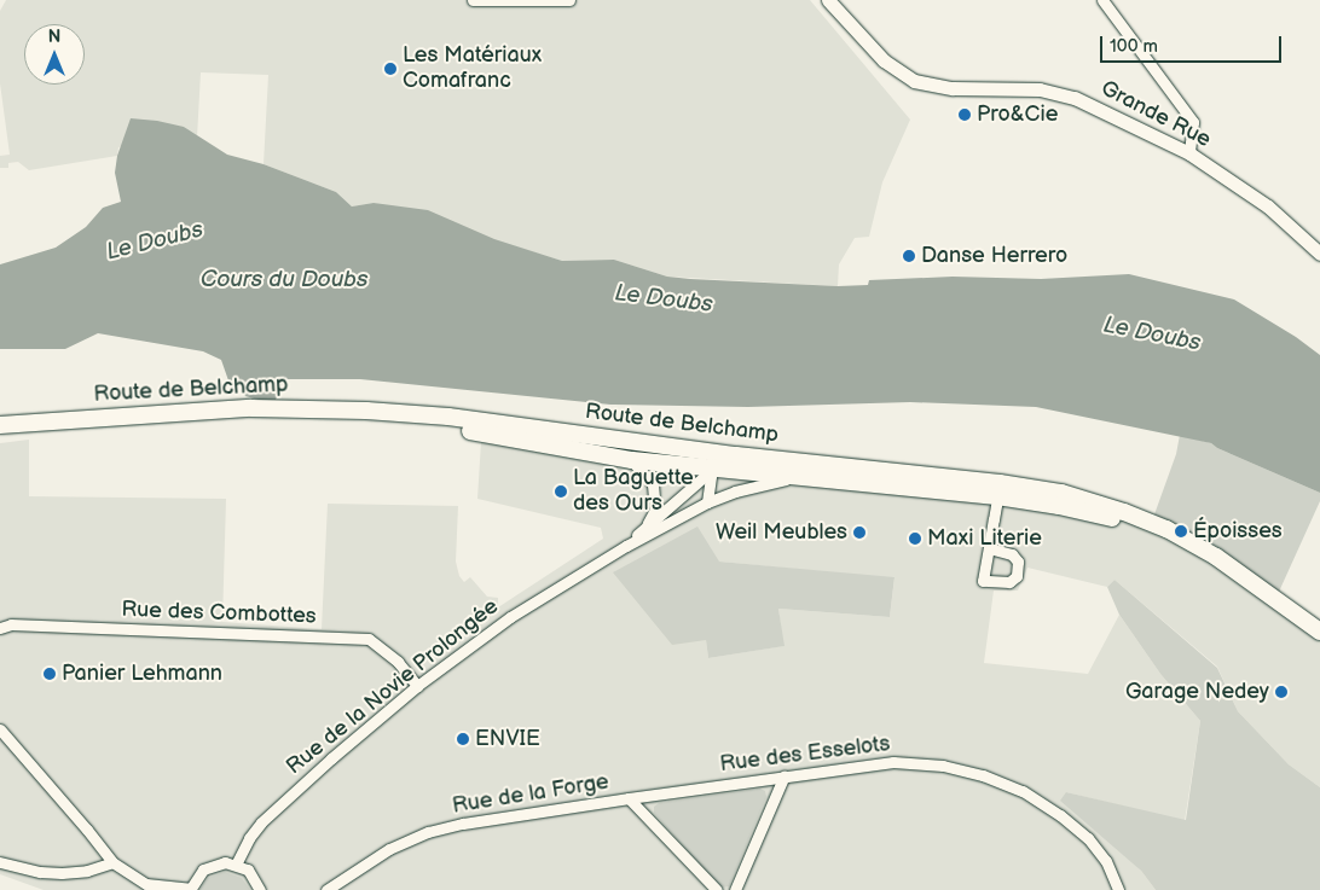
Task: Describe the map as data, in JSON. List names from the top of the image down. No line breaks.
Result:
{"streets":{"main road":["Route de Belchamp"],"street":["Grande Rue","Rue des Combottes","Rue de la Novie Prolongée","Rue des Esselots","Rue de la Forge"]},"crossings":[["Route de Belchamp","Rue de la Novie Prolongée"],["Rue des Combottes","Rue de la Novie Prolongée"],["Rue des Esselots","Rue de la Forge"]],"water":["Le Doubs","Cours du Doubs"],"places":["Les Matériaux Comafranc","Pro&Cie","Danse Herrero","La Baguette des Ours","Époisses","Weil Meubles","Maxi Literie","Panier Lehmann","Garage Nedey","ENVIE"],"scale_bar":"100 m","north":"top"}
